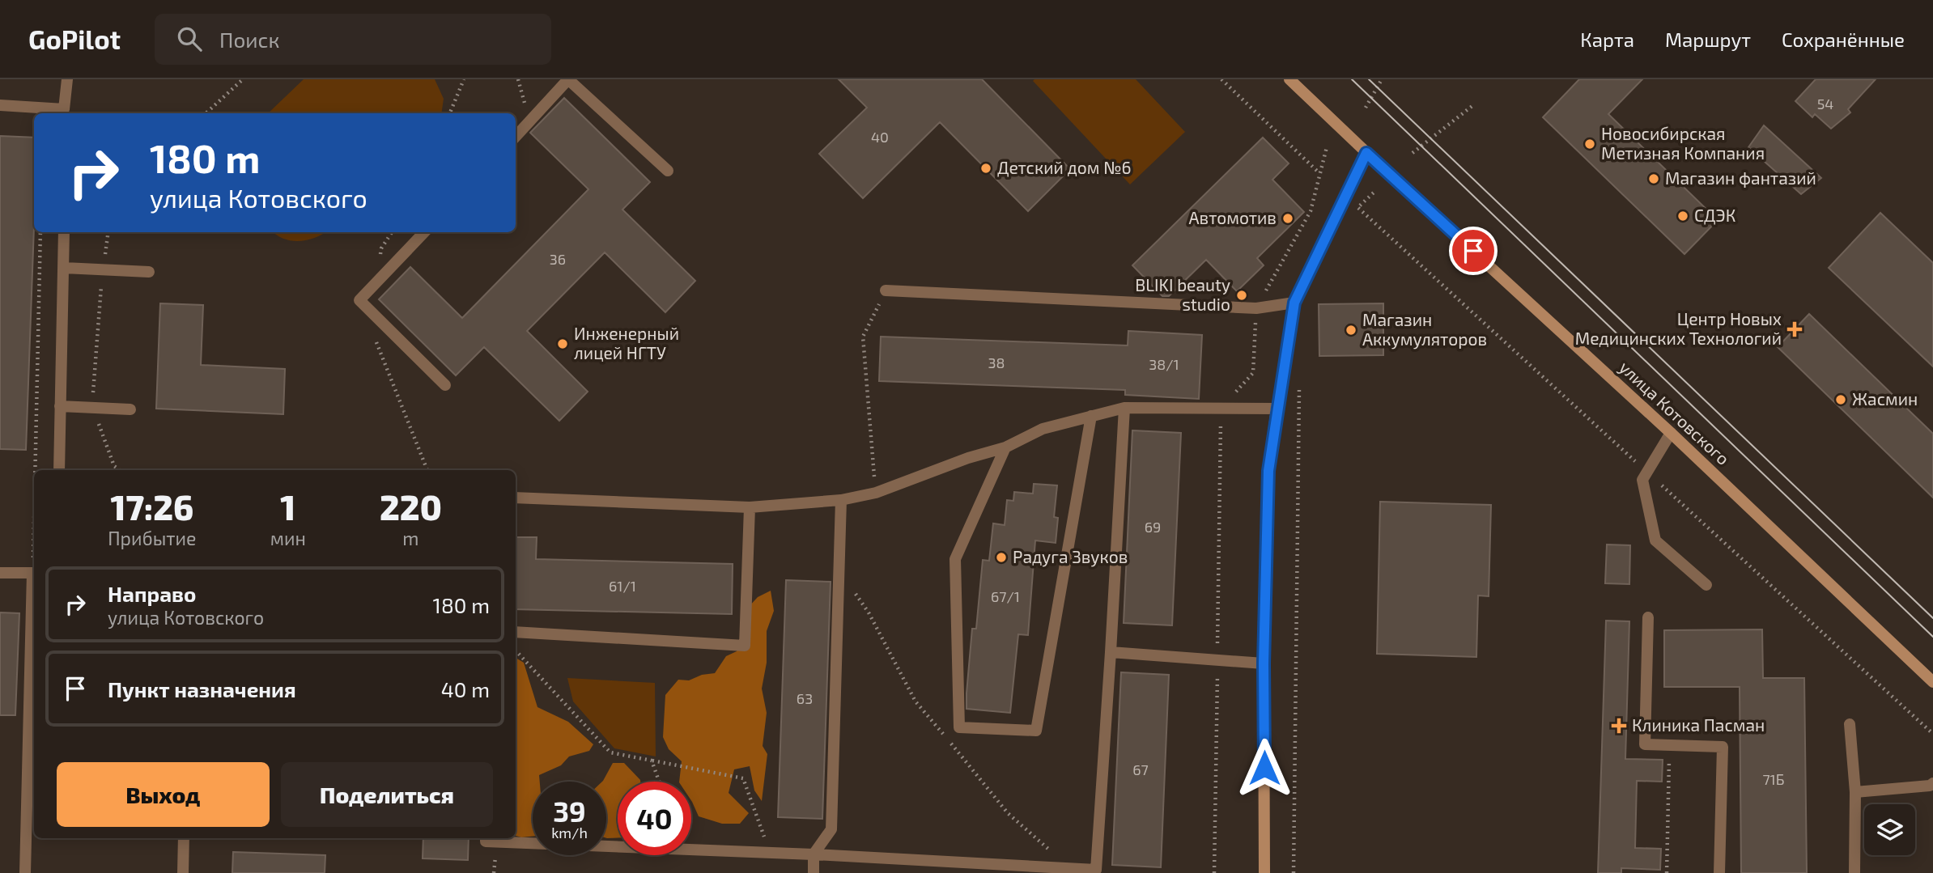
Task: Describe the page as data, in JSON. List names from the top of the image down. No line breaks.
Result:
{"streets":{"main road":["улица Котовского"]},"places":{"other":["Новосибирская Метизная Компания","Детский дом №6","Магазин фантазий","СДЭК","Автомотив","BLIKI beauty studio","Магазин Аккумуляторов","Инженерный лицей НГТУ","Жасмин","Радуга Звуков"],"health":["Центр Новых Медицинских Технологий","Клиника Пасман"]},"house_numbers":["54","40","36","38","38/1","69","61/1","67/1","63","67","71Б"],"page":{"header":"GoPilot","search":"Поиск","nav":["Карта","Маршрут","Сохранённые"],"turn":["180 m","улица Котовского"],"eta":["17:26","Прибытие","1","мин","220","m"],"list":[{"name":"Направо","note":"улица Котовского","value":"180 m"},{"name":"Пункт назначения","value":"40 m"}],"buttons":["Выход","Поделиться"],"speed":"39 km/h","limit":"40"}}
